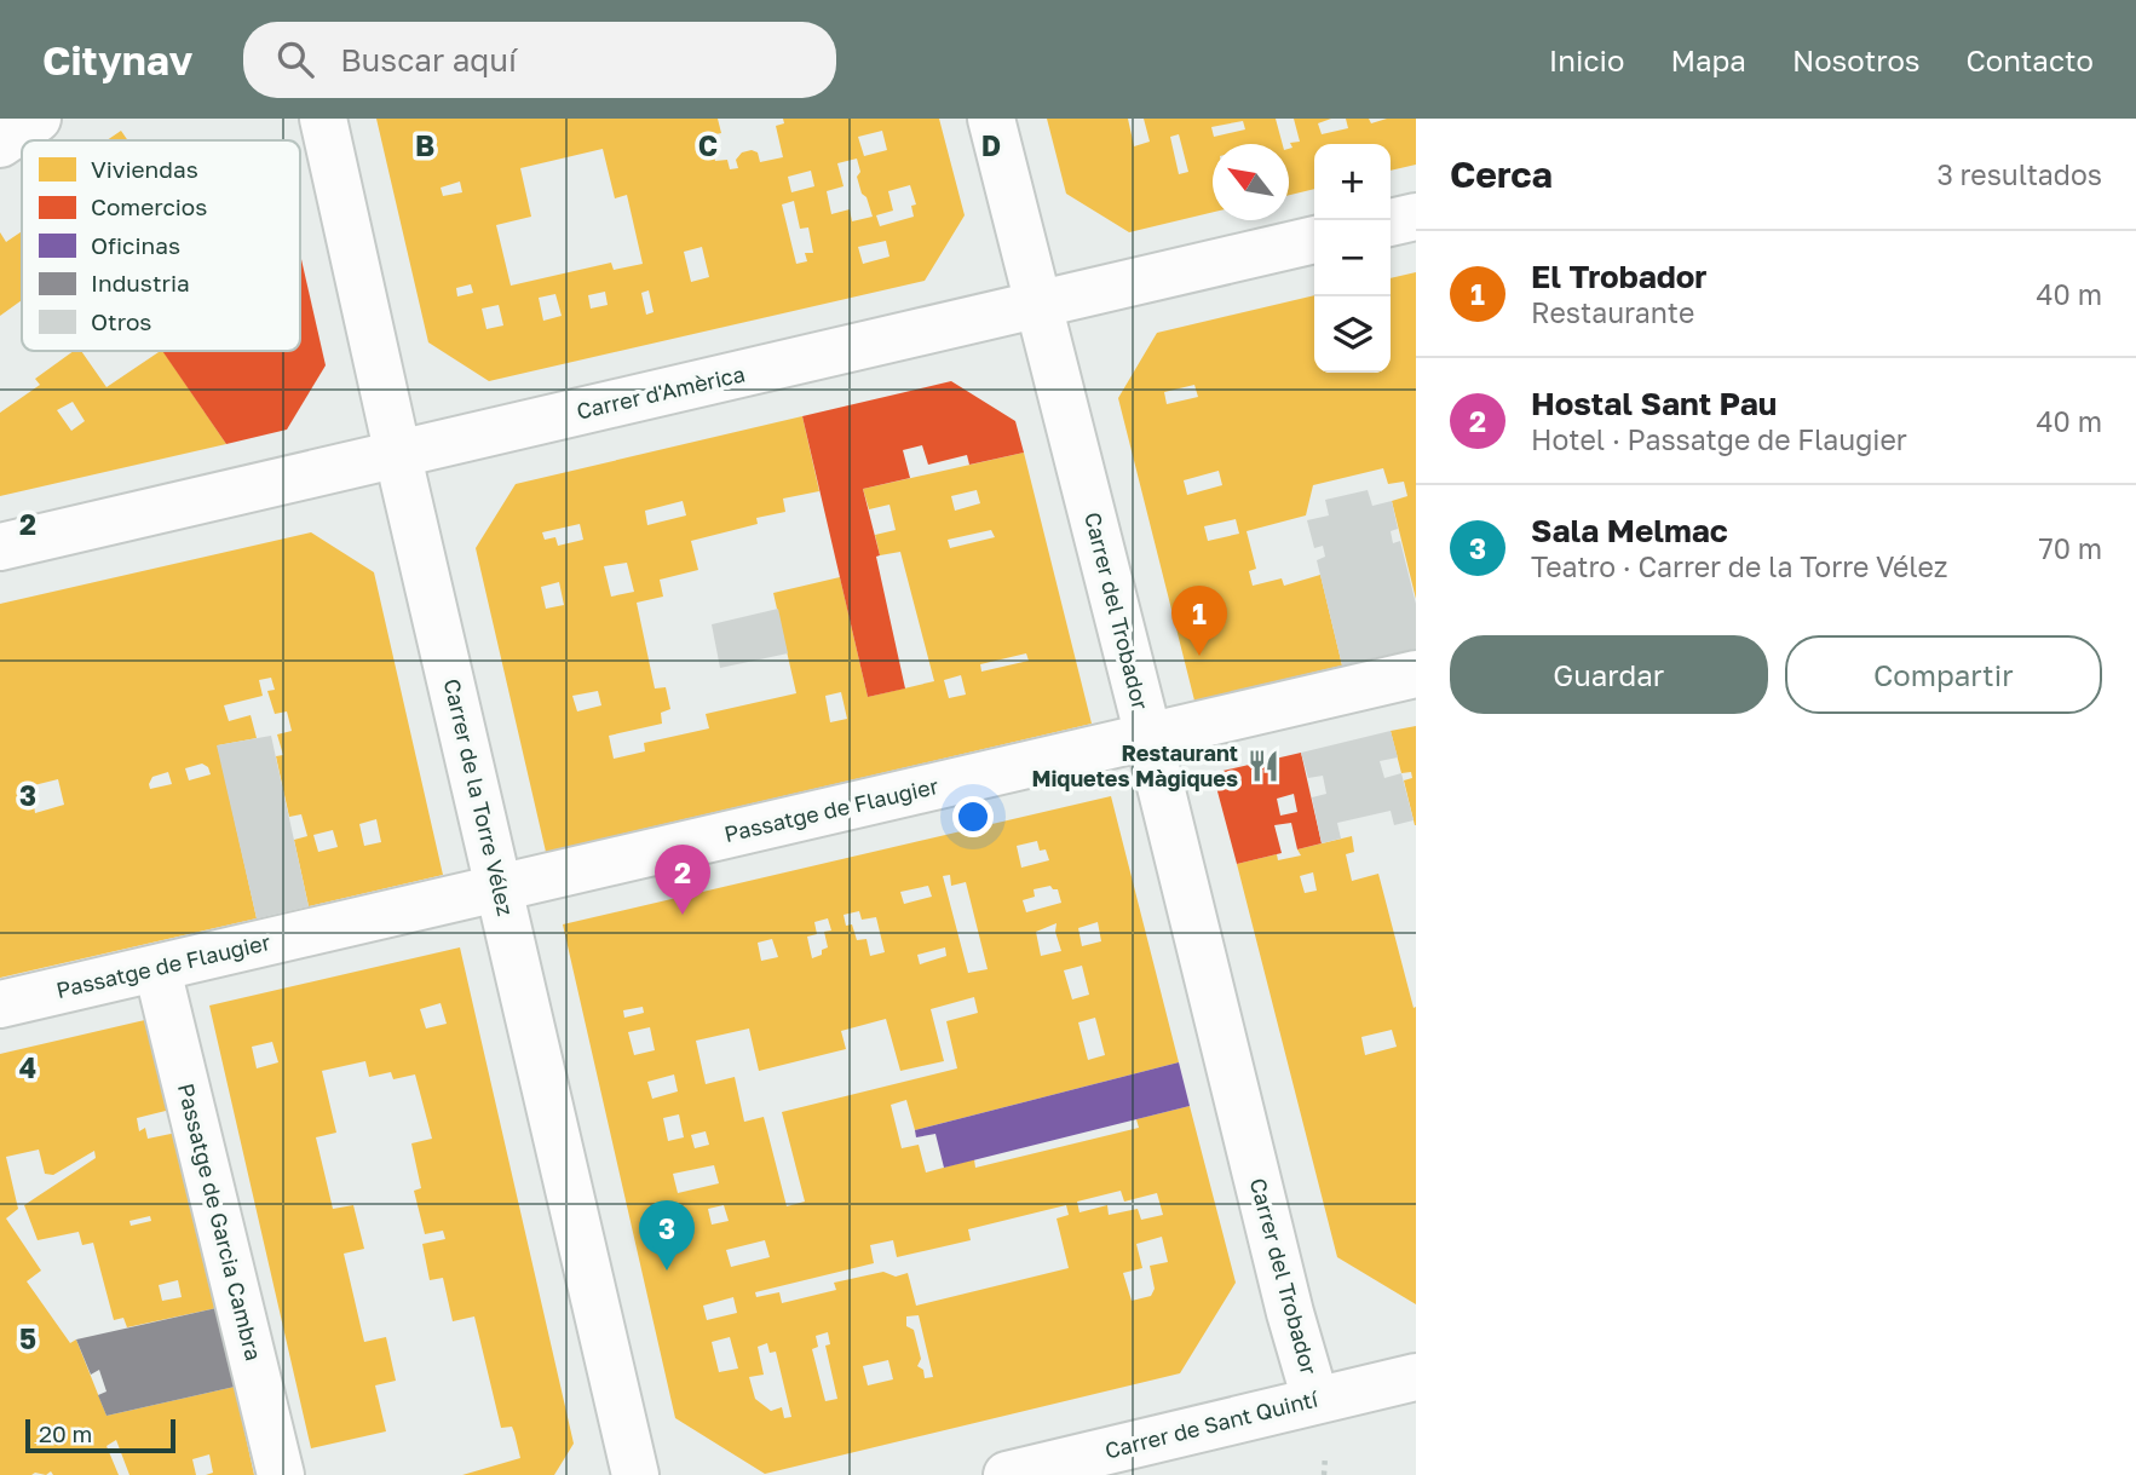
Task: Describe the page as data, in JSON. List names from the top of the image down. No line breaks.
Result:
{"streets":{"street":["Carrer d'Amèrica","Carrer del Trobador","Carrer de la Torre Vélez","Passatge de Flaugier","Passatge de Garcia Cambra","Carrer de Sant Quintí"]},"crossings":[["Carrer d'Amèrica","Carrer del Trobador"],["Carrer d'Amèrica","Carrer de la Torre Vélez"],["Carrer del Trobador","Passatge de Flaugier"],["Carrer del Trobador","Carrer de Sant Quintí"],["Carrer de la Torre Vélez","Passatge de Flaugier"],["Passatge de Flaugier","Passatge de Garcia Cambra"]],"places":{"restaurant":["Restaurant Miquetes Màgiques"]},"legend":["Viviendas","Comercios","Oficinas","Industria","Otros"],"scale_bar":"20 m","north":"top left","page":{"header":"Citynav","search":"Buscar aquí","nav":["Inicio","Mapa","Nosotros","Contacto"],"heading":["Cerca","3 resultados"],"map_buttons":["+","−"],"list":[{"mark":"1","name":"El Trobador","note":"Restaurante","value":"40 m"},{"mark":"2","name":"Hostal Sant Pau","note":"Hotel · Passatge de Flaugier","value":"40 m"},{"mark":"3","name":"Sala Melmac","note":"Teatro · Carrer de la Torre Vélez","value":"70 m"}],"pins":["1","2","3"],"buttons":["Guardar","Compartir"],"scale":"20 m"},"grid":{"columns":["B","C","D"],"rows":["2","3","4","5"]}}
